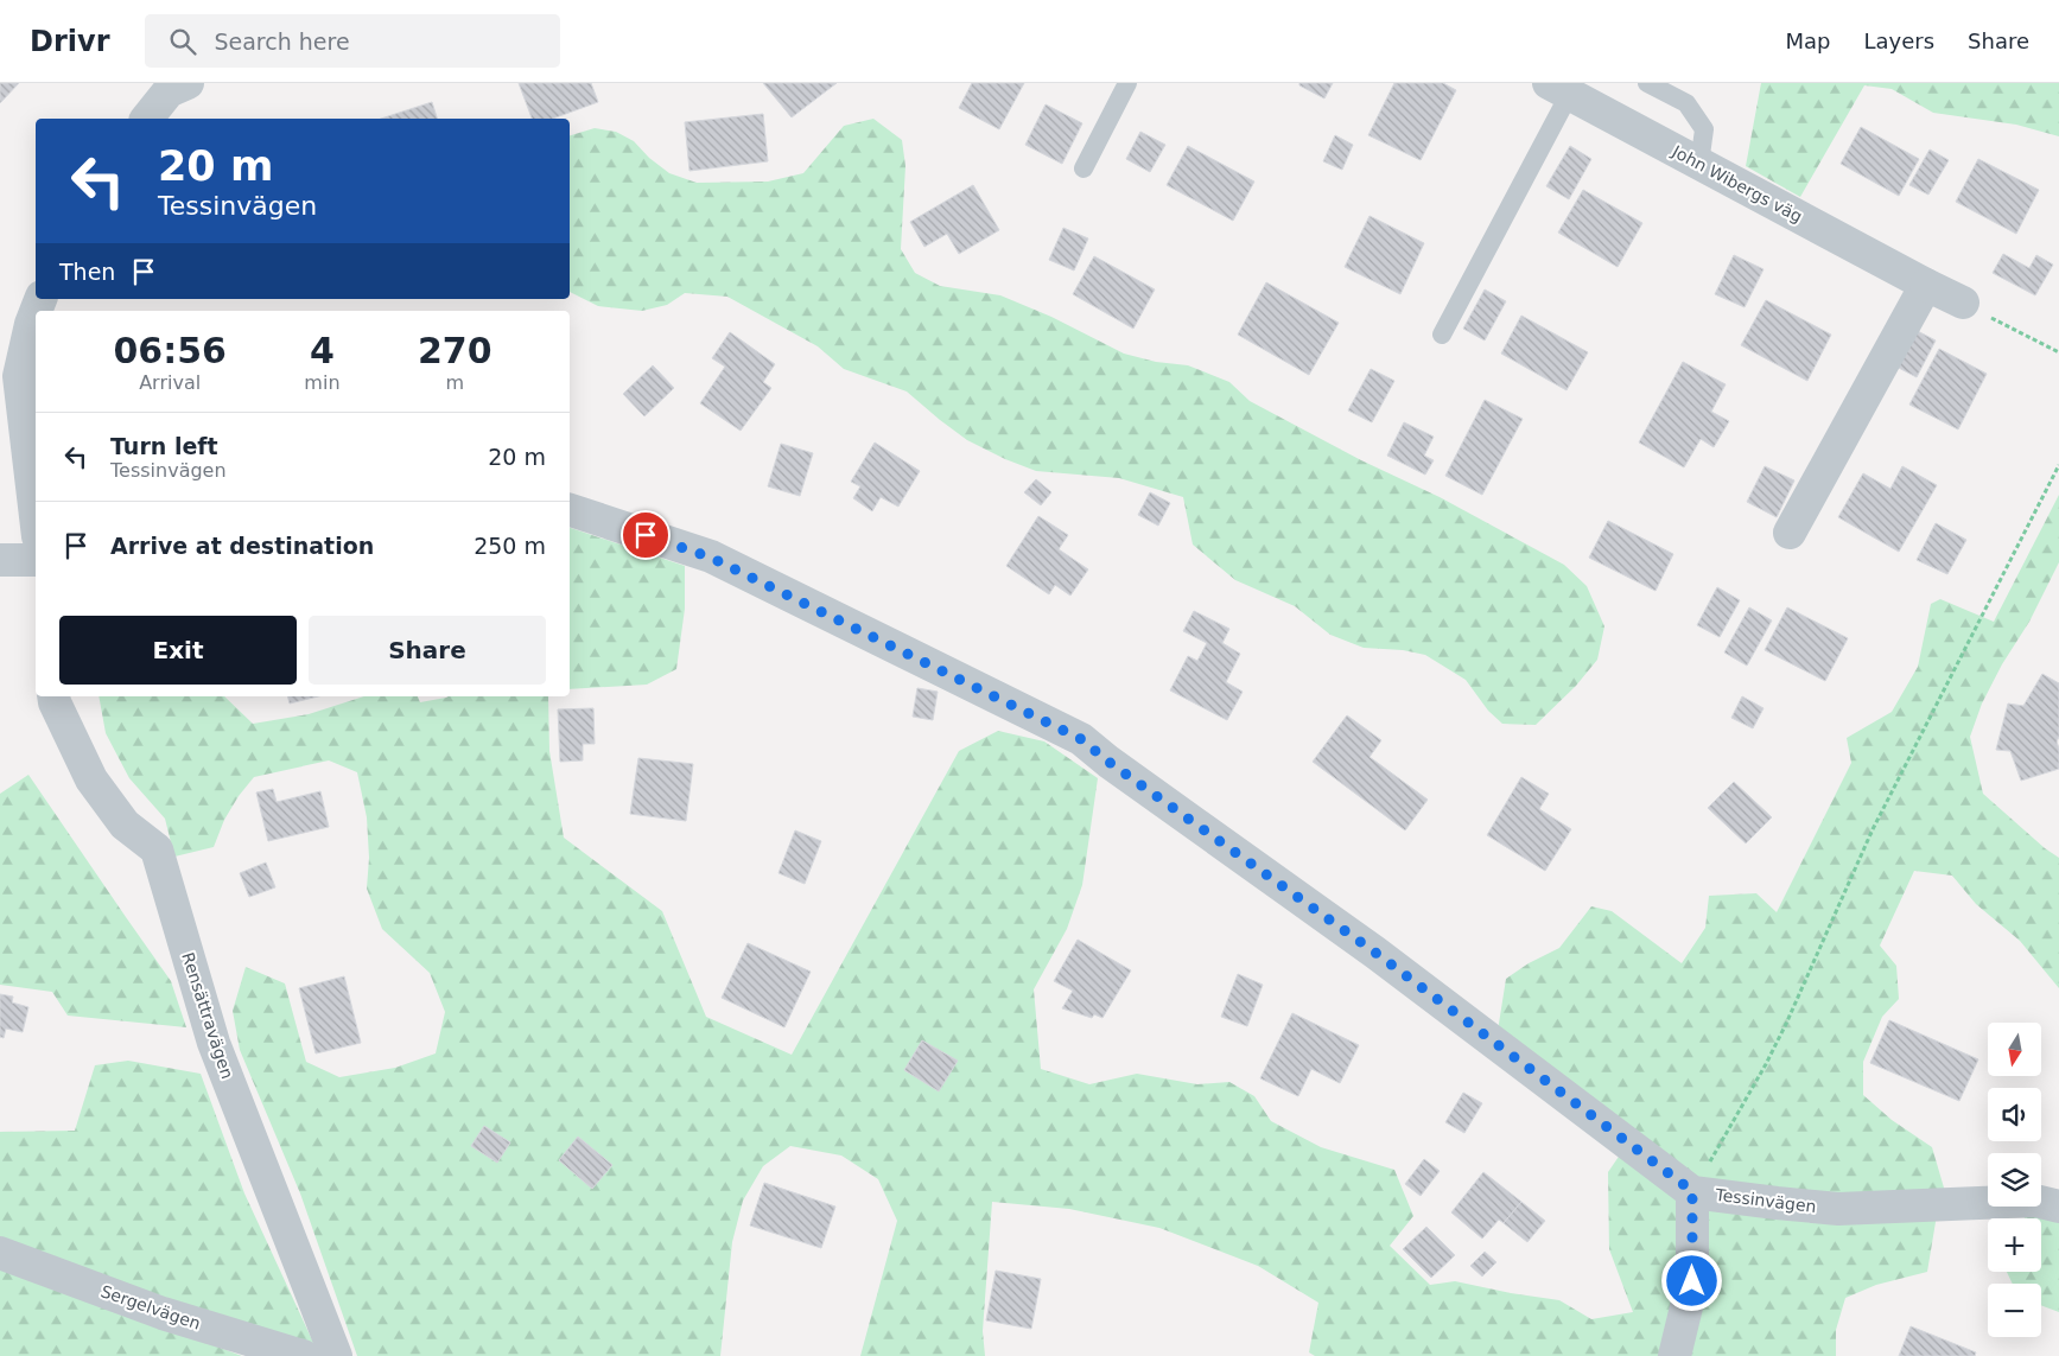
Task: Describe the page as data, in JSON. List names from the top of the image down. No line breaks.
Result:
{"streets":{"street":["John Wibergs väg","Rensättravägen","Tessinvägen","Sergelvägen"]},"north":"bottom","page":{"header":"Drivr","search":"Search here","nav":["Map","Layers","Share"],"turn":["20 m","Tessinvägen"],"then":"Then","eta":["06:56","Arrival","4","min","270","m"],"list":[{"name":"Turn left","note":"Tessinvägen","value":"20 m"},{"name":"Arrive at destination","value":"250 m"}],"buttons":["Exit","Share"],"map_buttons":["+","−"]}}
